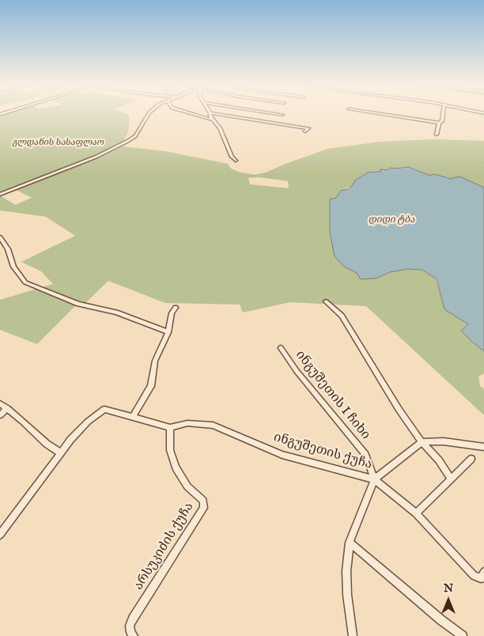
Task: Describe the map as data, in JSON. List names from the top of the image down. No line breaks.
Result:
{"streets":{"street":["ინგუშეთის I ჩიხი","ინგუშეთის ქუჩა","არსუკიძის ქუჩა"]},"crossings":[["ინგუშეთის I ჩიხი","ინგუშეთის ქუჩა"],["ინგუშეთის ქუჩა","არსუკიძის ქუჩა"]],"water":["დიდი ტბა"],"parks":["გლდანის სასაფლაო"],"north":"top"}
